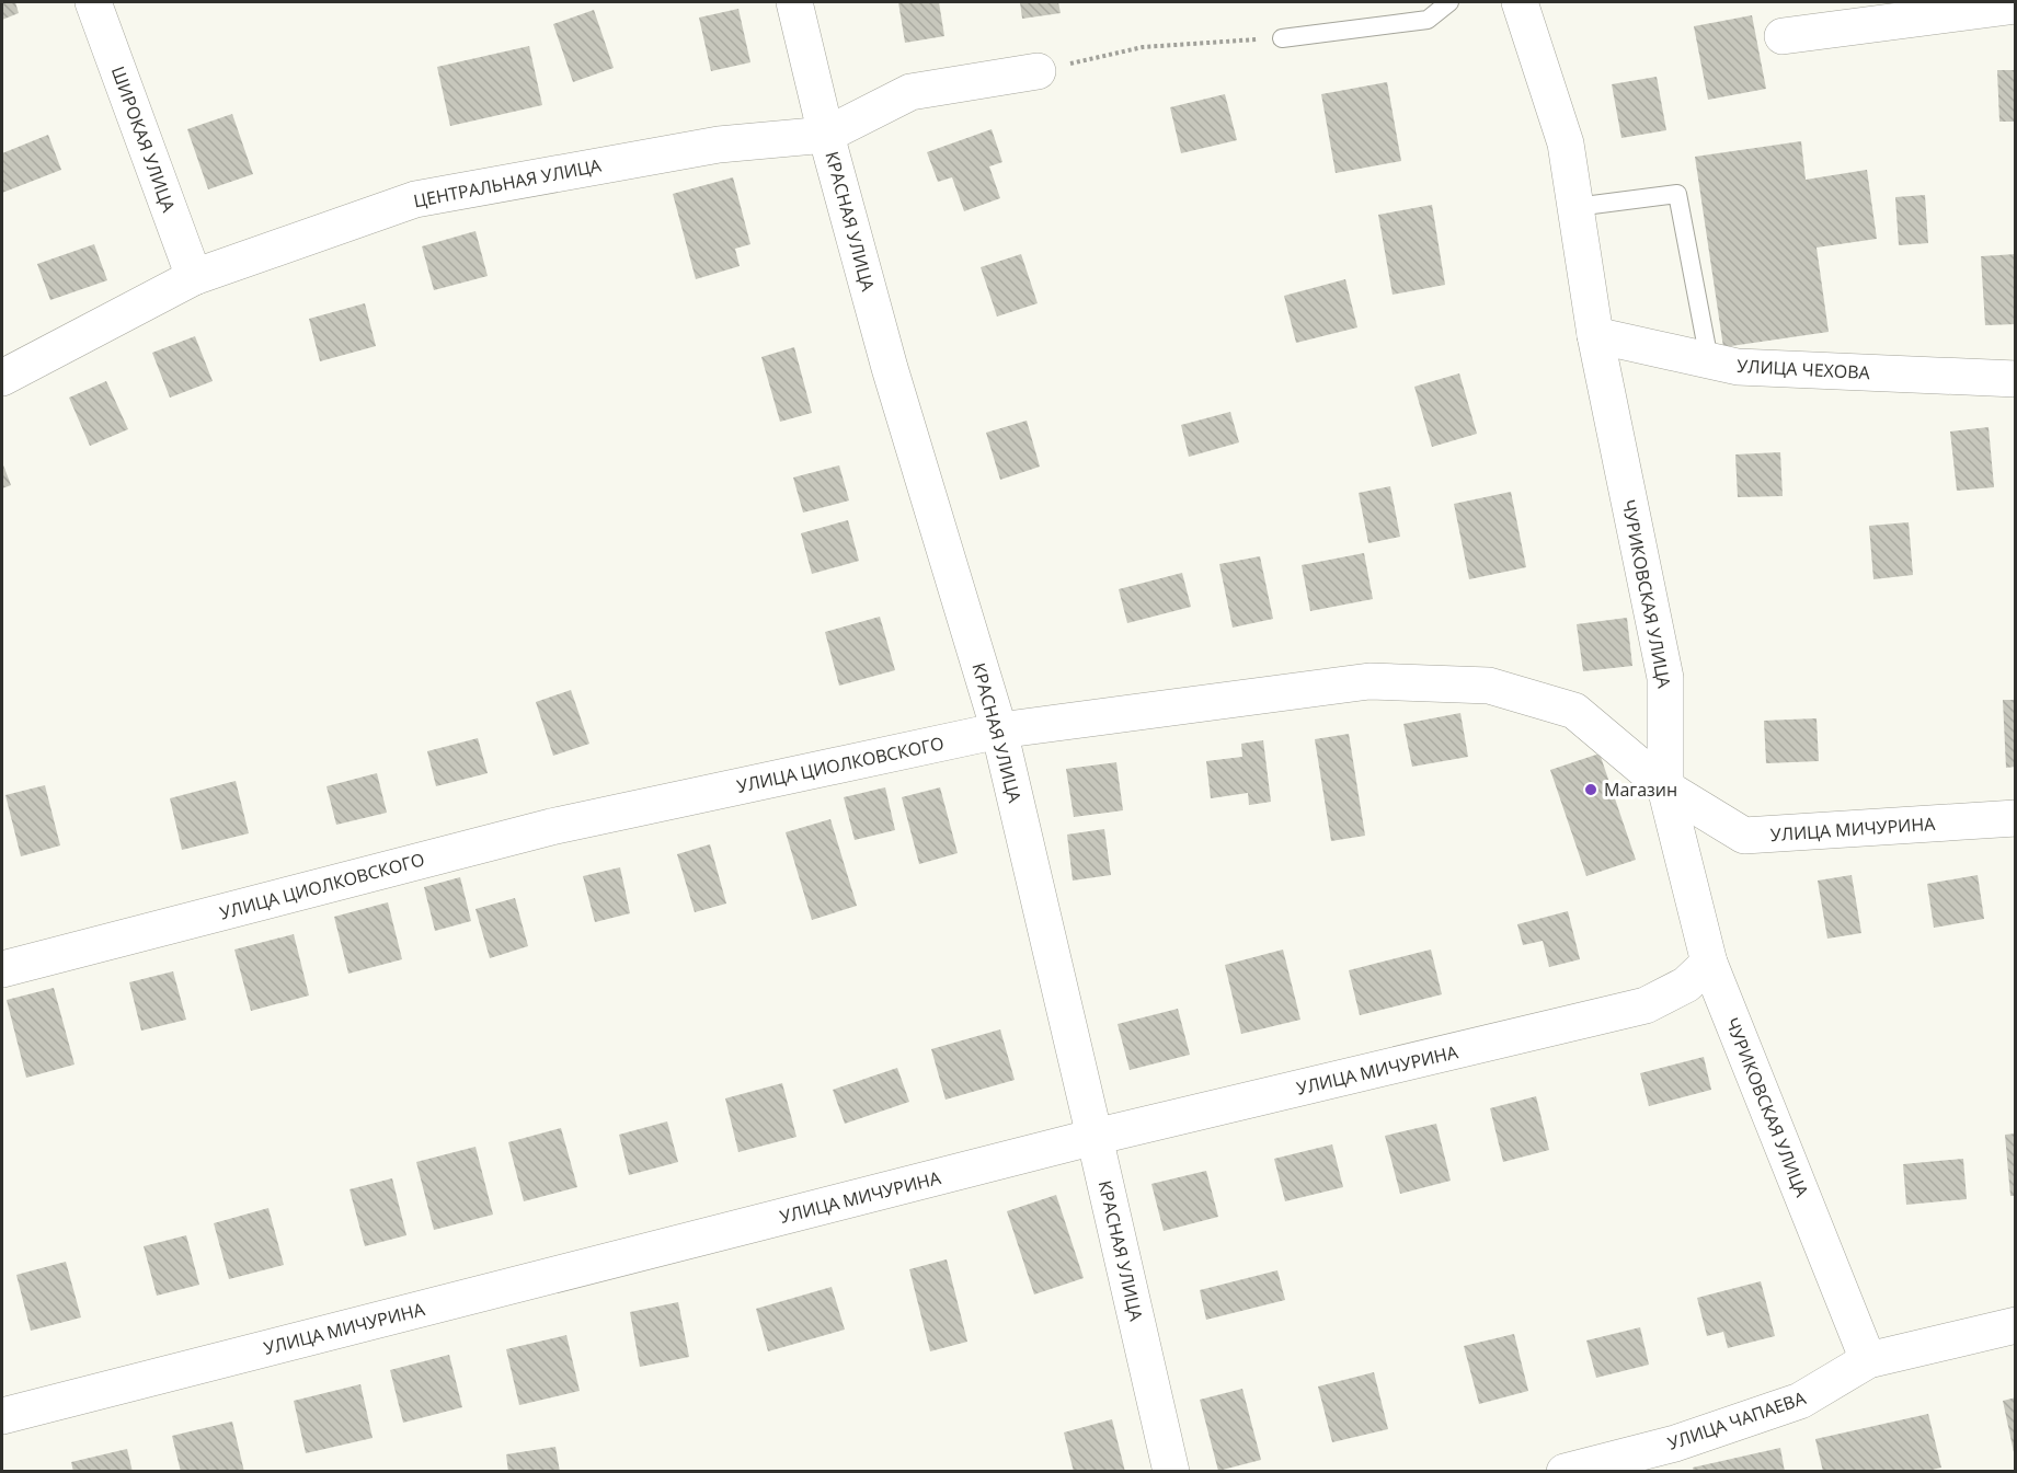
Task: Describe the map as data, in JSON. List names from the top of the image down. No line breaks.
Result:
{"streets":{"street":["ШИРОКАЯ УЛИЦА","ЦЕНТРАЛЬНАЯ УЛИЦА","КРАСНАЯ УЛИЦА","УЛИЦА ЧЕХОВА","ЧУРИКОВСКАЯ УЛИЦА","УЛИЦА ЦИОЛКОВСКОГО","УЛИЦА МИЧУРИНА","УЛИЦА ЧАПАЕВА"]},"crossings":[["ШИРОКАЯ УЛИЦА","ЦЕНТРАЛЬНАЯ УЛИЦА"],["ЦЕНТРАЛЬНАЯ УЛИЦА","КРАСНАЯ УЛИЦА"],["КРАСНАЯ УЛИЦА","УЛИЦА ЦИОЛКОВСКОГО"],["КРАСНАЯ УЛИЦА","УЛИЦА МИЧУРИНА"],["УЛИЦА ЧЕХОВА","ЧУРИКОВСКАЯ УЛИЦА"],["ЧУРИКОВСКАЯ УЛИЦА","УЛИЦА ЦИОЛКОВСКОГО"],["ЧУРИКОВСКАЯ УЛИЦА","УЛИЦА МИЧУРИНА"],["ЧУРИКОВСКАЯ УЛИЦА","УЛИЦА ЧАПАЕВА"],["УЛИЦА ЦИОЛКОВСКОГО","УЛИЦА МИЧУРИНА"]],"places":["Магазин"]}
